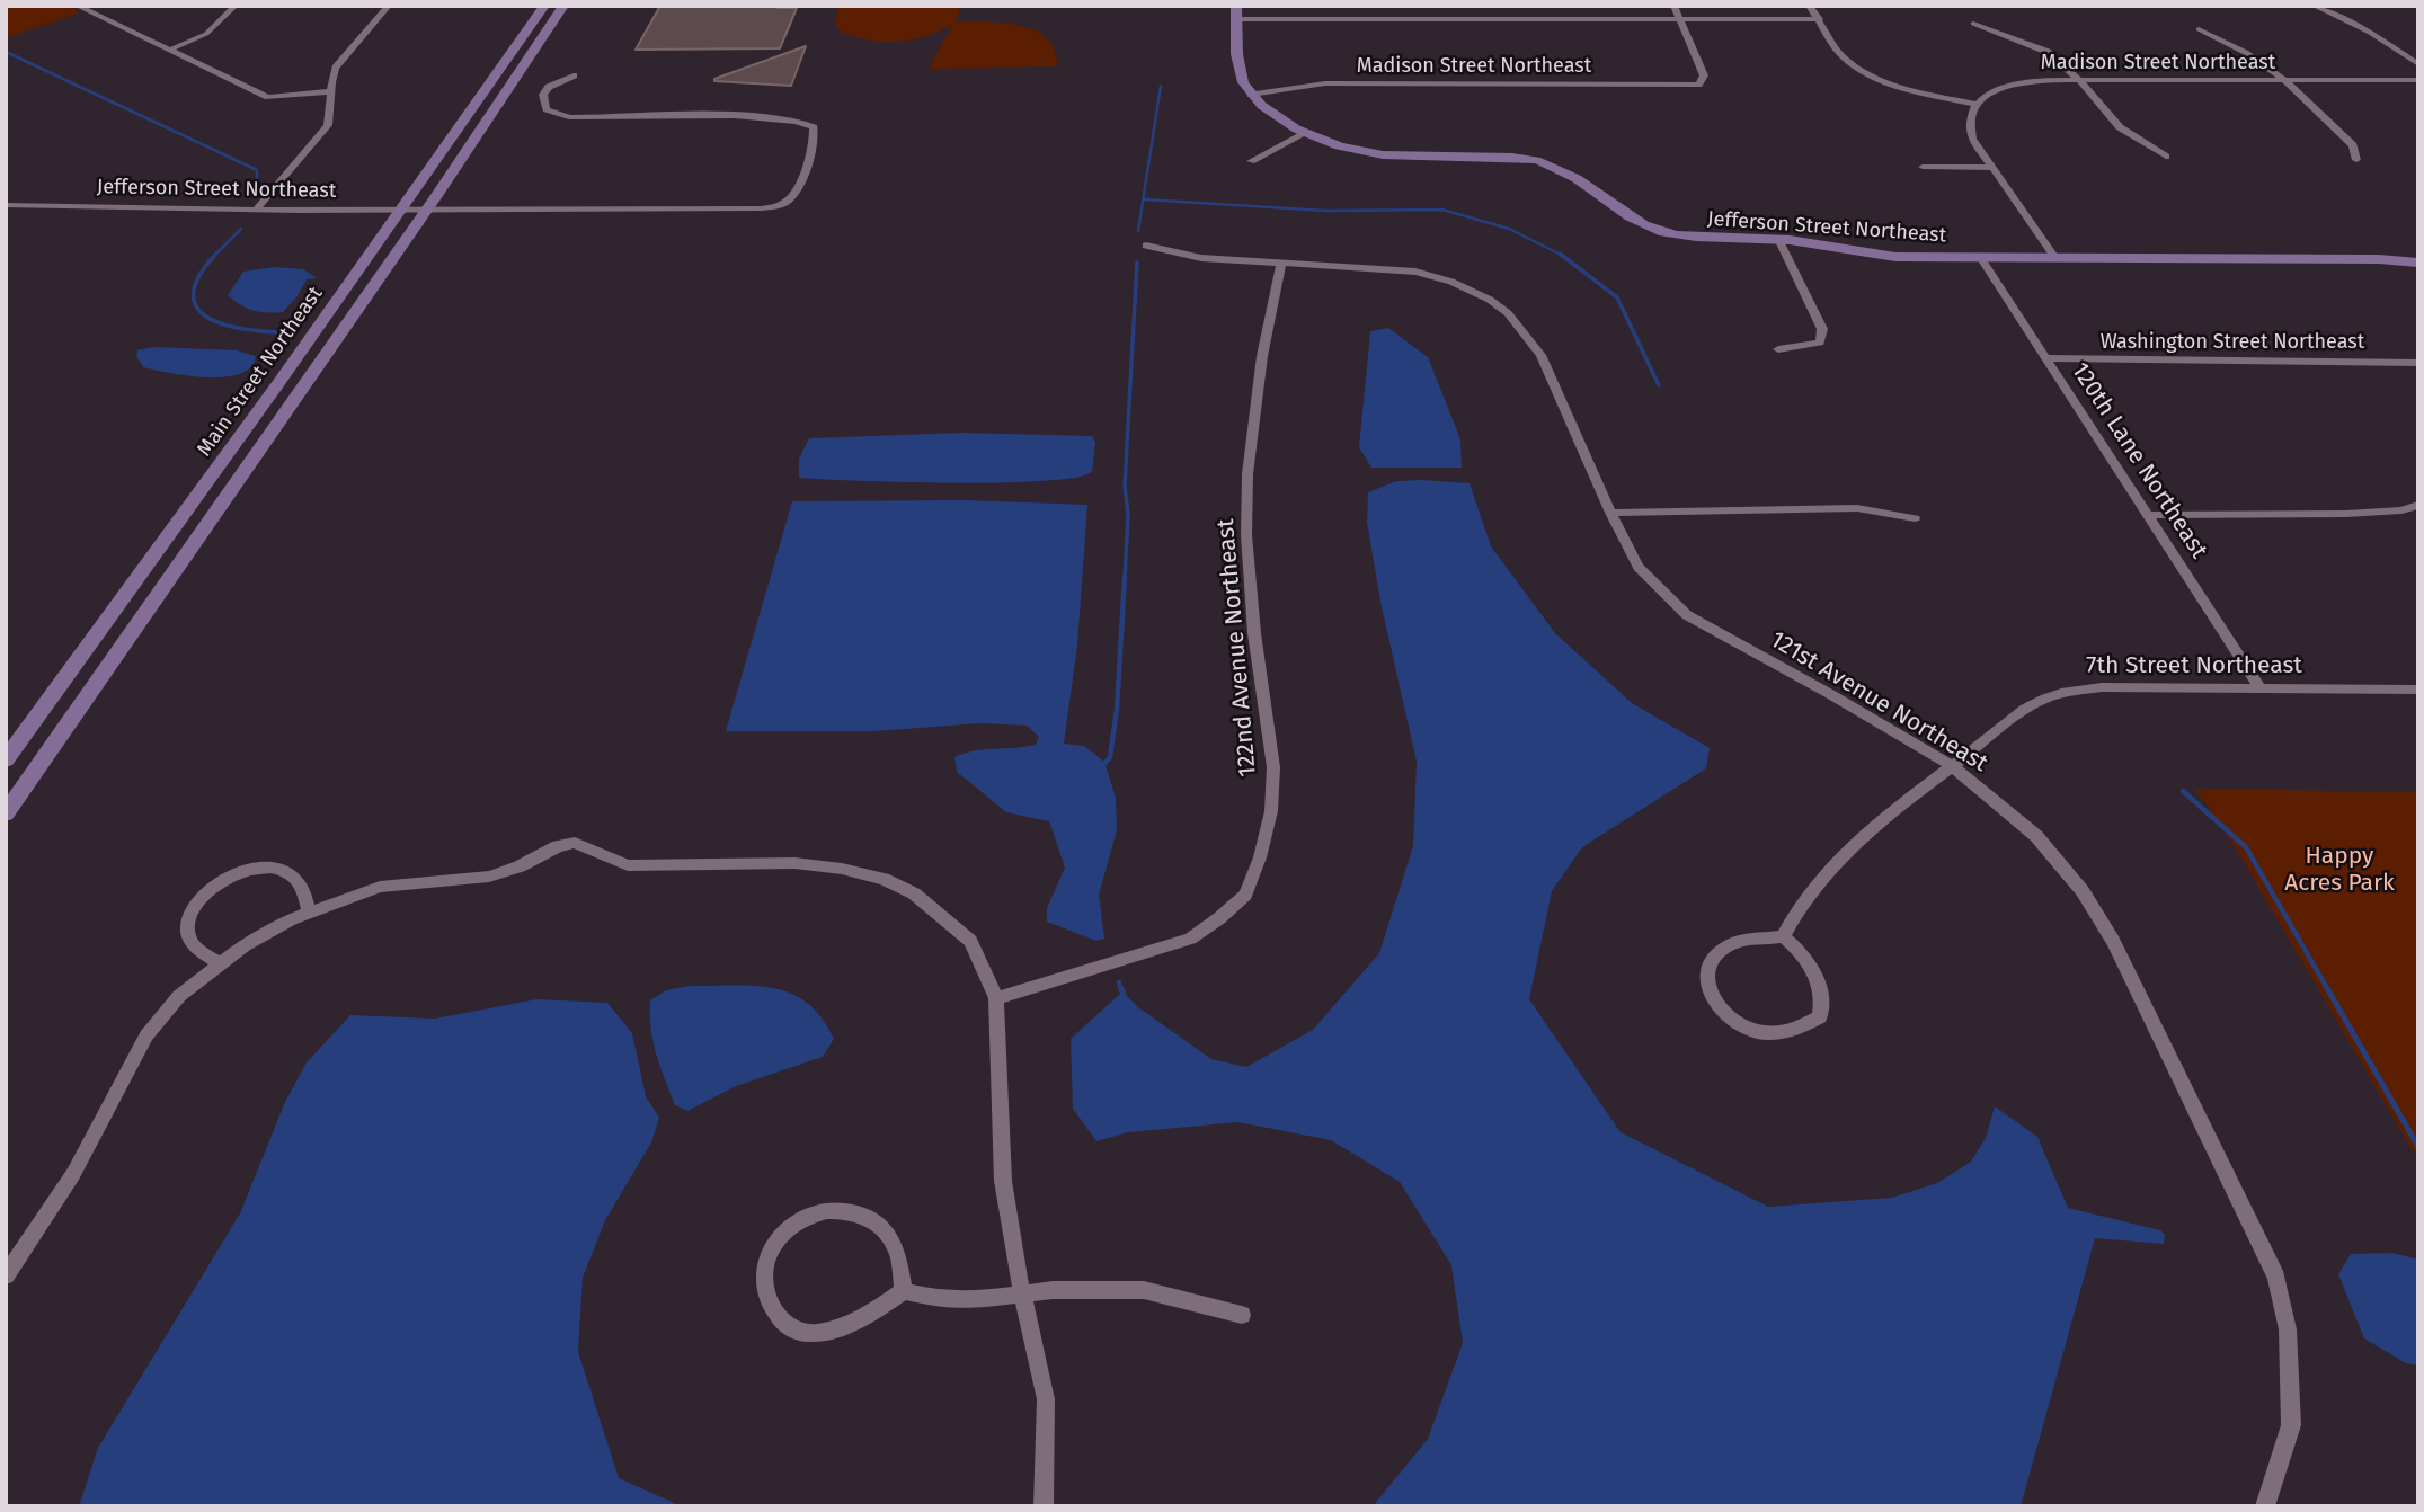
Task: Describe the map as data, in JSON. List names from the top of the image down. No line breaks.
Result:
{"streets":{"main road":["Jefferson Street Northeast","Main Street Northeast"],"street":["Madison Street Northeast","Washington Street Northeast","120th Lane Northeast","122nd Avenue Northeast","7th Street Northeast","121st Avenue Northeast"]},"crossings":[["Madison Street Northeast","Jefferson Street Northeast"],["Jefferson Street Northeast","Main Street Northeast"],["Jefferson Street Northeast","120th Lane Northeast"],["Washington Street Northeast","120th Lane Northeast"],["120th Lane Northeast","7th Street Northeast"],["122nd Avenue Northeast","121st Avenue Northeast"],["7th Street Northeast","121st Avenue Northeast"]],"parks":["Happy Acres Park"]}
